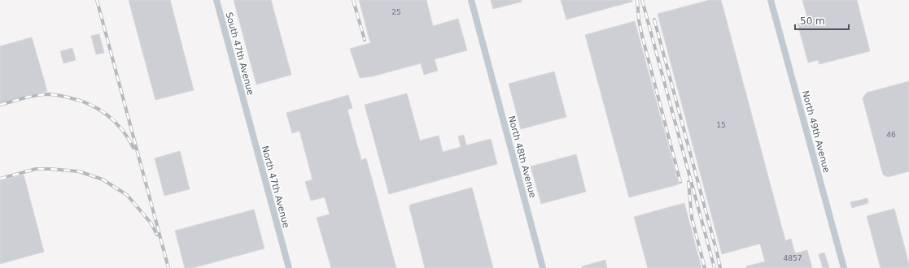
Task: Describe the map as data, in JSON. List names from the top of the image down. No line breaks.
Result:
{"streets":{"street":["South 47th Avenue","North 49th Avenue","North 48th Avenue","North 47th Avenue"]},"crossings":[["South 47th Avenue","North 47th Avenue"]],"house_numbers":["25","15","46","4857"],"scale_bar":"50 m"}
